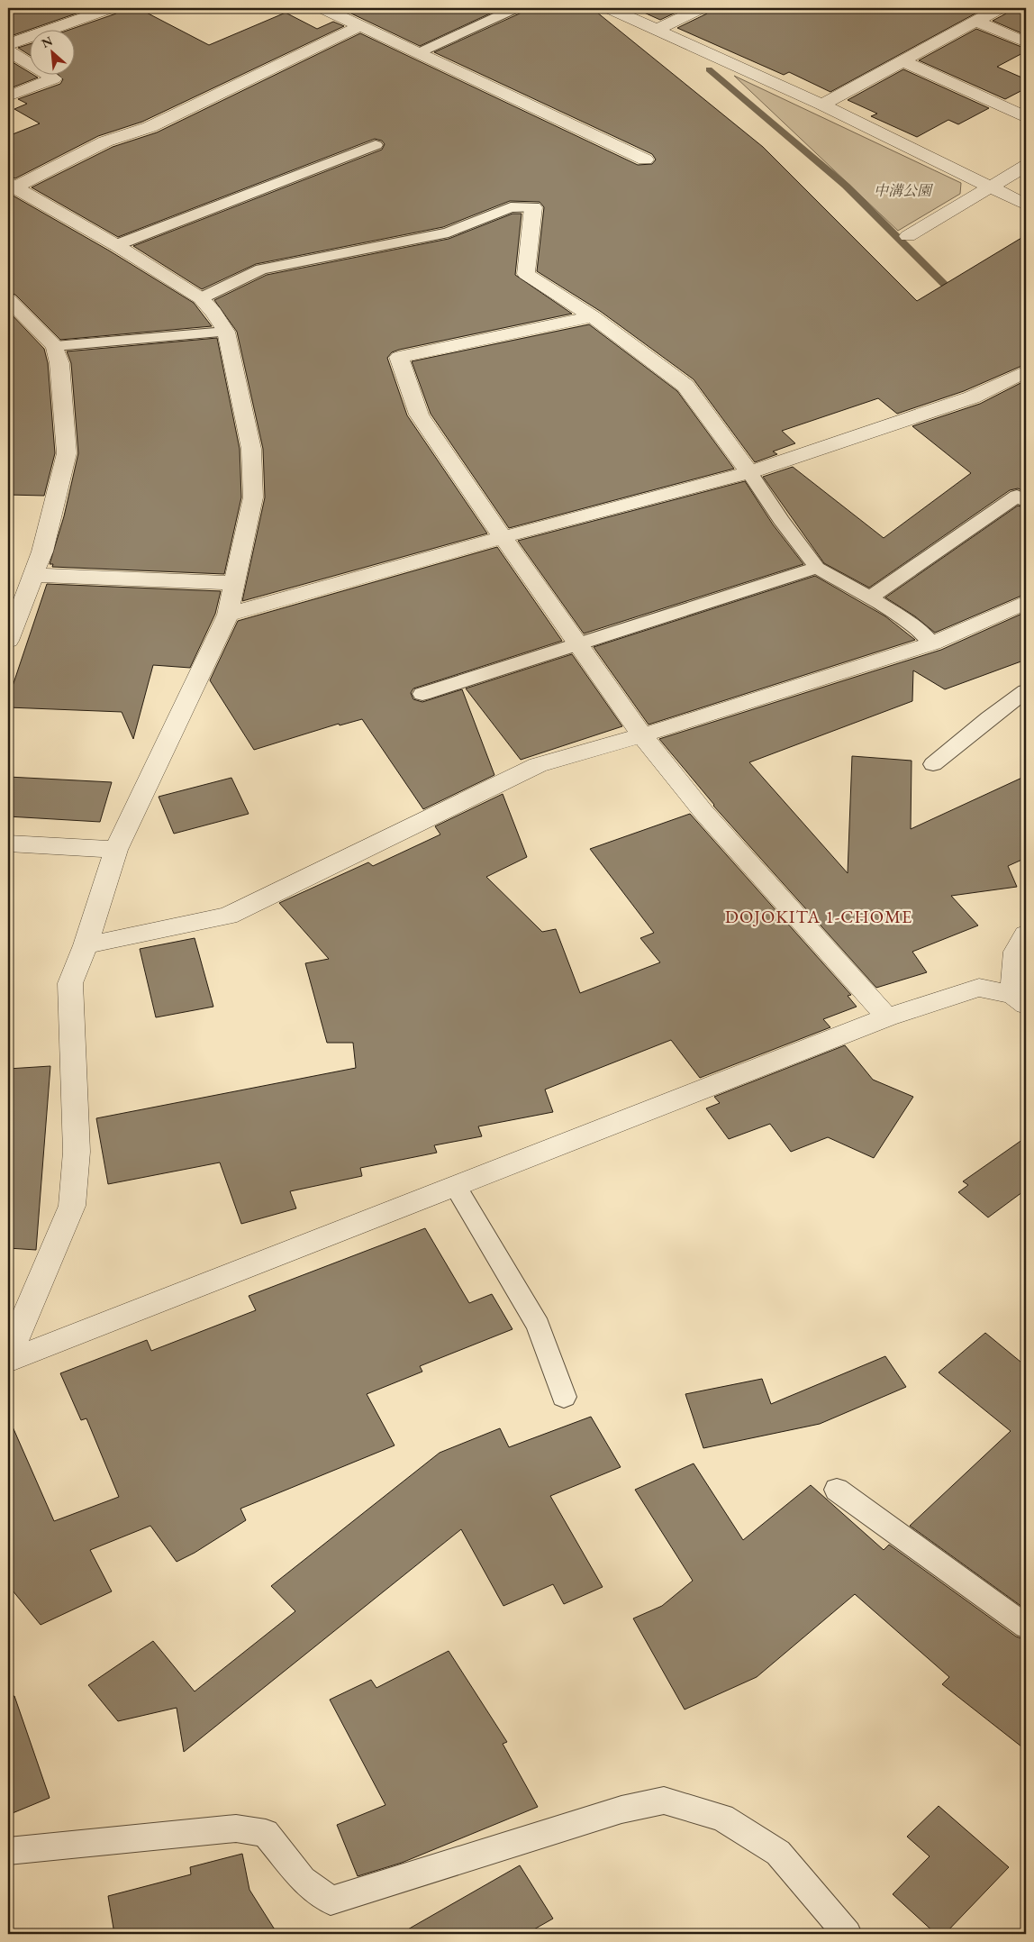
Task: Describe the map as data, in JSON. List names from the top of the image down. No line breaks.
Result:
{"districts":["DOJOKITA 1-CHOME"],"parks":["中溝公園"],"north":"top left"}
